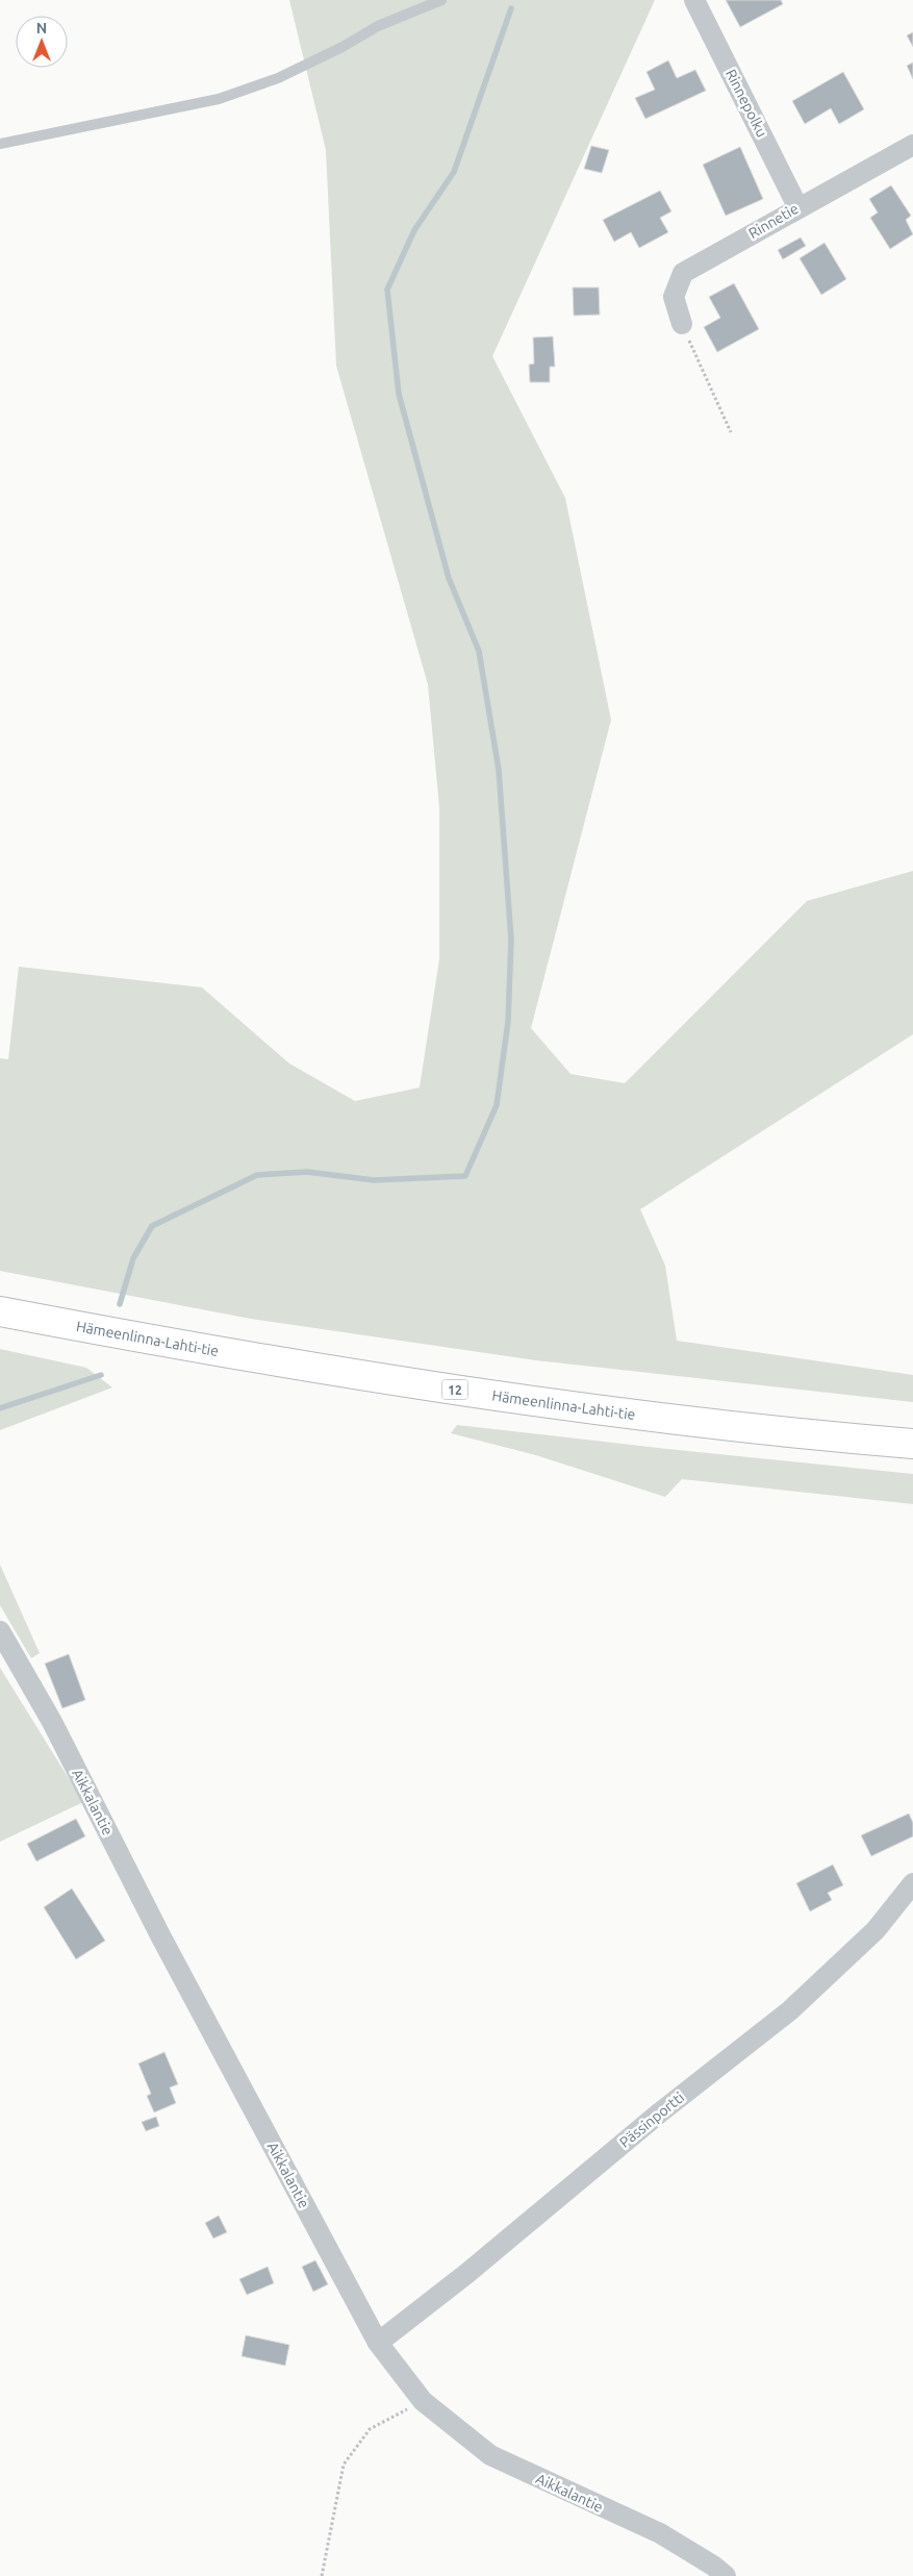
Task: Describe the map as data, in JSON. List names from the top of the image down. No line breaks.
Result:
{"streets":{"highway":["Hämeenlinna-Lahti-tie","12"],"street":["Rinnepolku","Rinnetie","Aikkalantie","Pässinportti"]},"crossings":[["Rinnepolku","Rinnetie"],["Aikkalantie","Pässinportti"]],"north":"top"}
